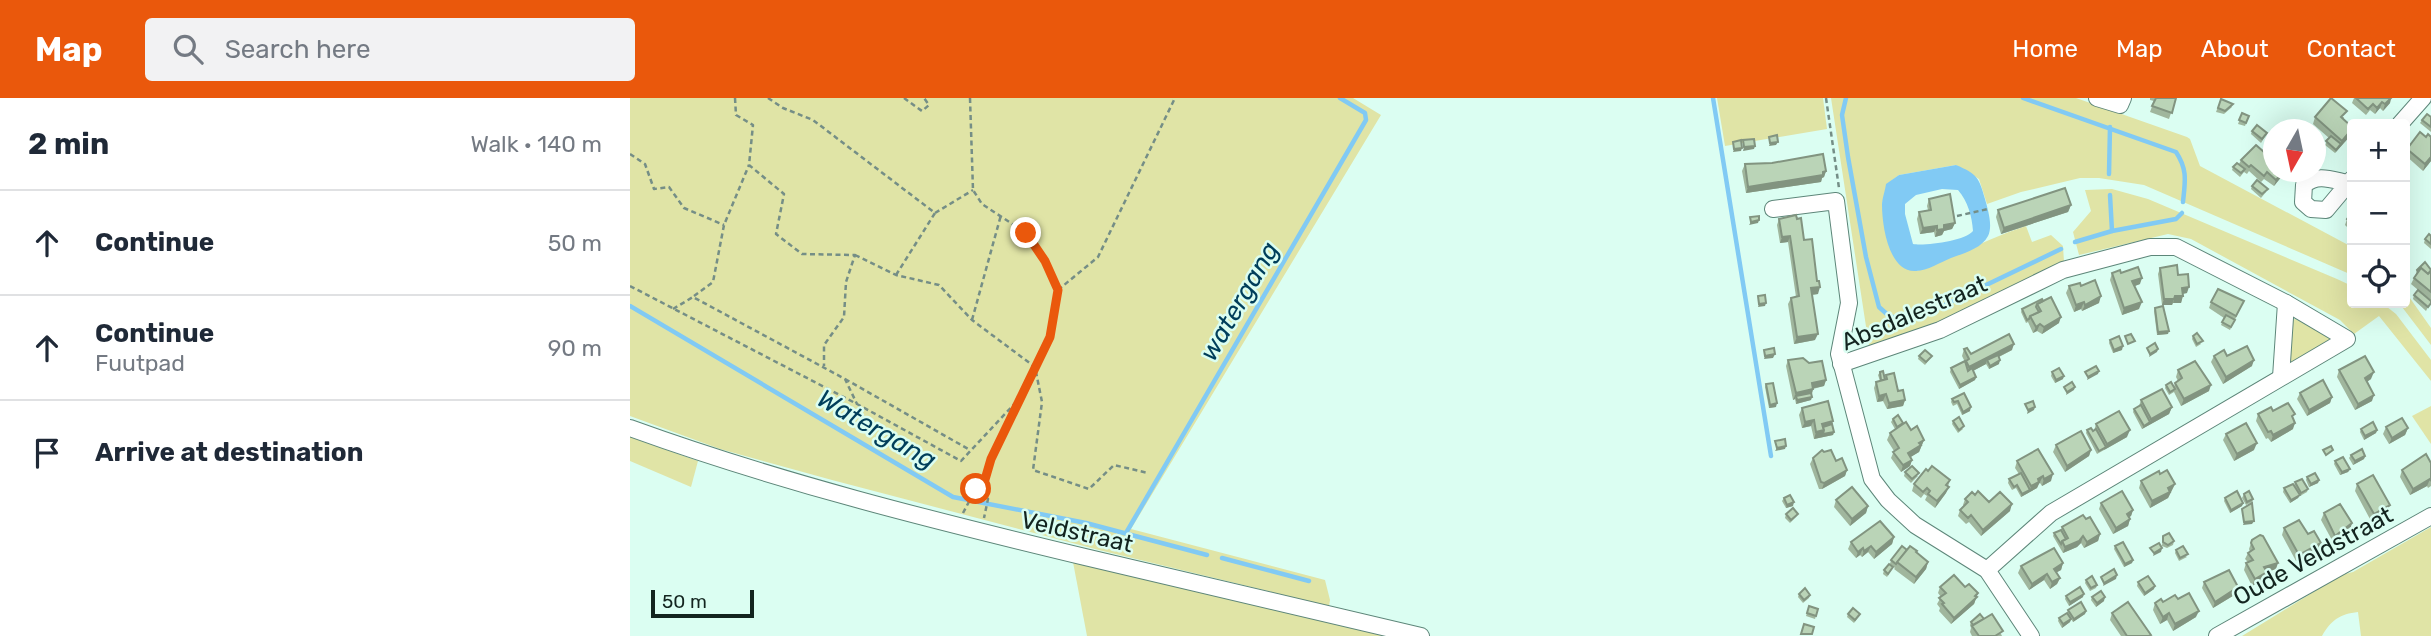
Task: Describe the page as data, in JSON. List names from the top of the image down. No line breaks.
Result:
{"streets":{"street":["Absdalestraat","Veldstraat","Oude Veldstraat"]},"water":["watergang","Watergang"],"scale_bar":"50 m","north":"bottom","page":{"header":"Map","search":"Search here","nav":["Home","Map","About","Contact"],"heading":["2 min","Walk · 140 m"],"map_buttons":["+","−"],"list":[["Continue","50 m"],["Continue","Fuutpad","90 m"],"Arrive at destination"],"scale":"50 m"}}
